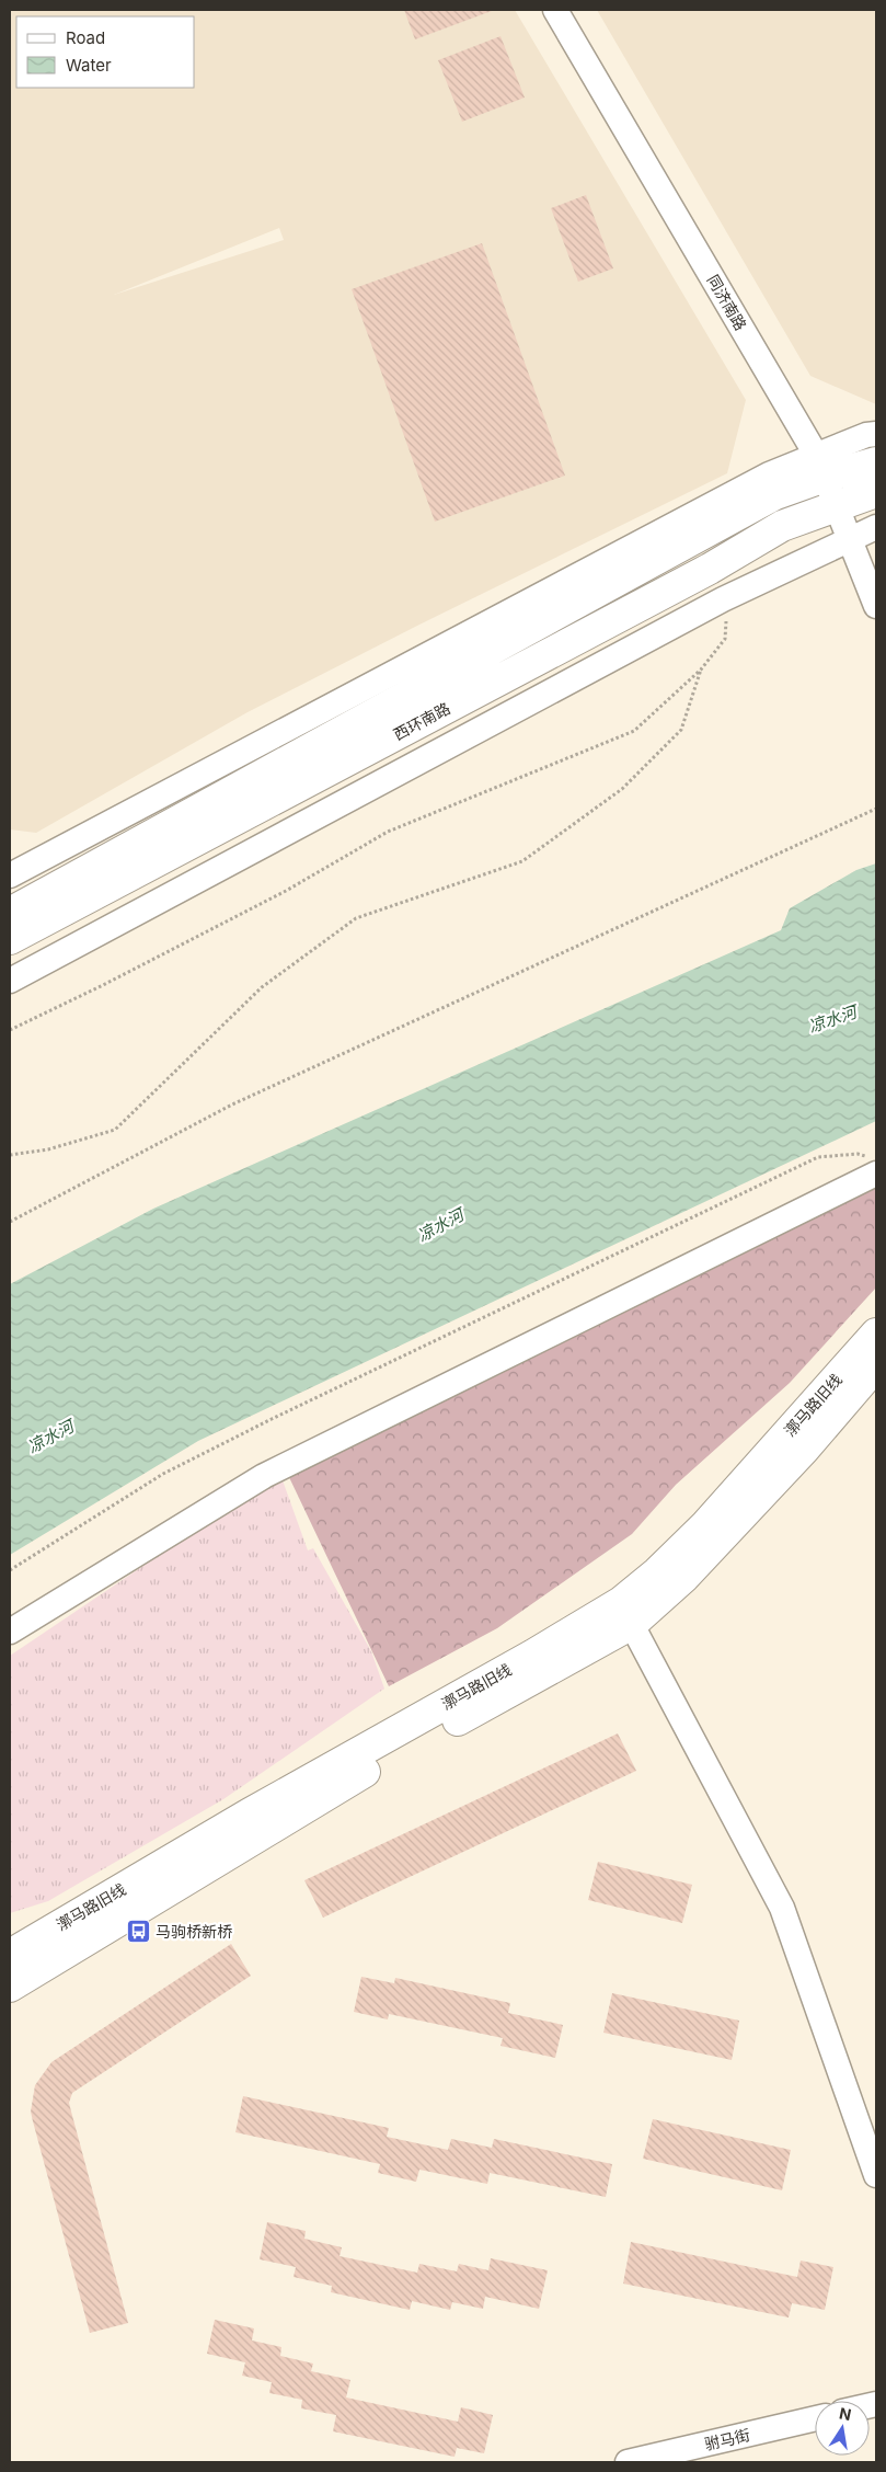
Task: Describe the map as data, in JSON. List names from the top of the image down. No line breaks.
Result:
{"streets":{"main road":["西环南路","漷马路旧线"],"street":["同济南路","驸马街"]},"crossings":[["同济南路","西环南路"]],"water":["凉水河"],"places":{"bus stop":["马驹桥新桥"]},"legend":["Road","Water"],"north":"top"}
